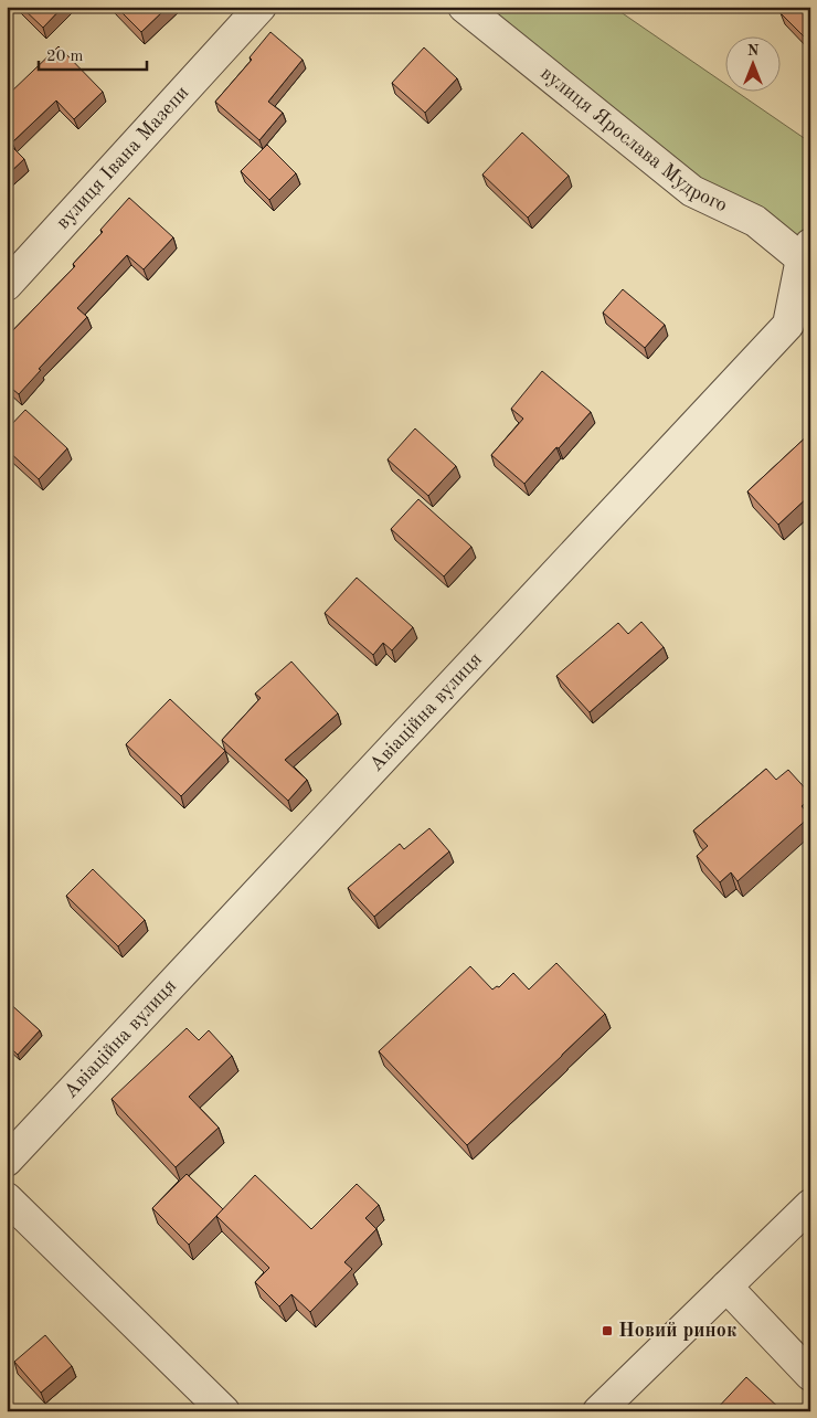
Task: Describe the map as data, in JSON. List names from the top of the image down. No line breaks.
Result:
{"streets":{"street":["вулиця Ярослава Мудрого","вулиця Івана Мазепи","Авіаційна вулиця"]},"crossings":[["вулиця Ярослава Мудрого","Авіаційна вулиця"]],"places":{"transit":["Новий ринок"]},"scale_bar":"20 m","north":"top"}
